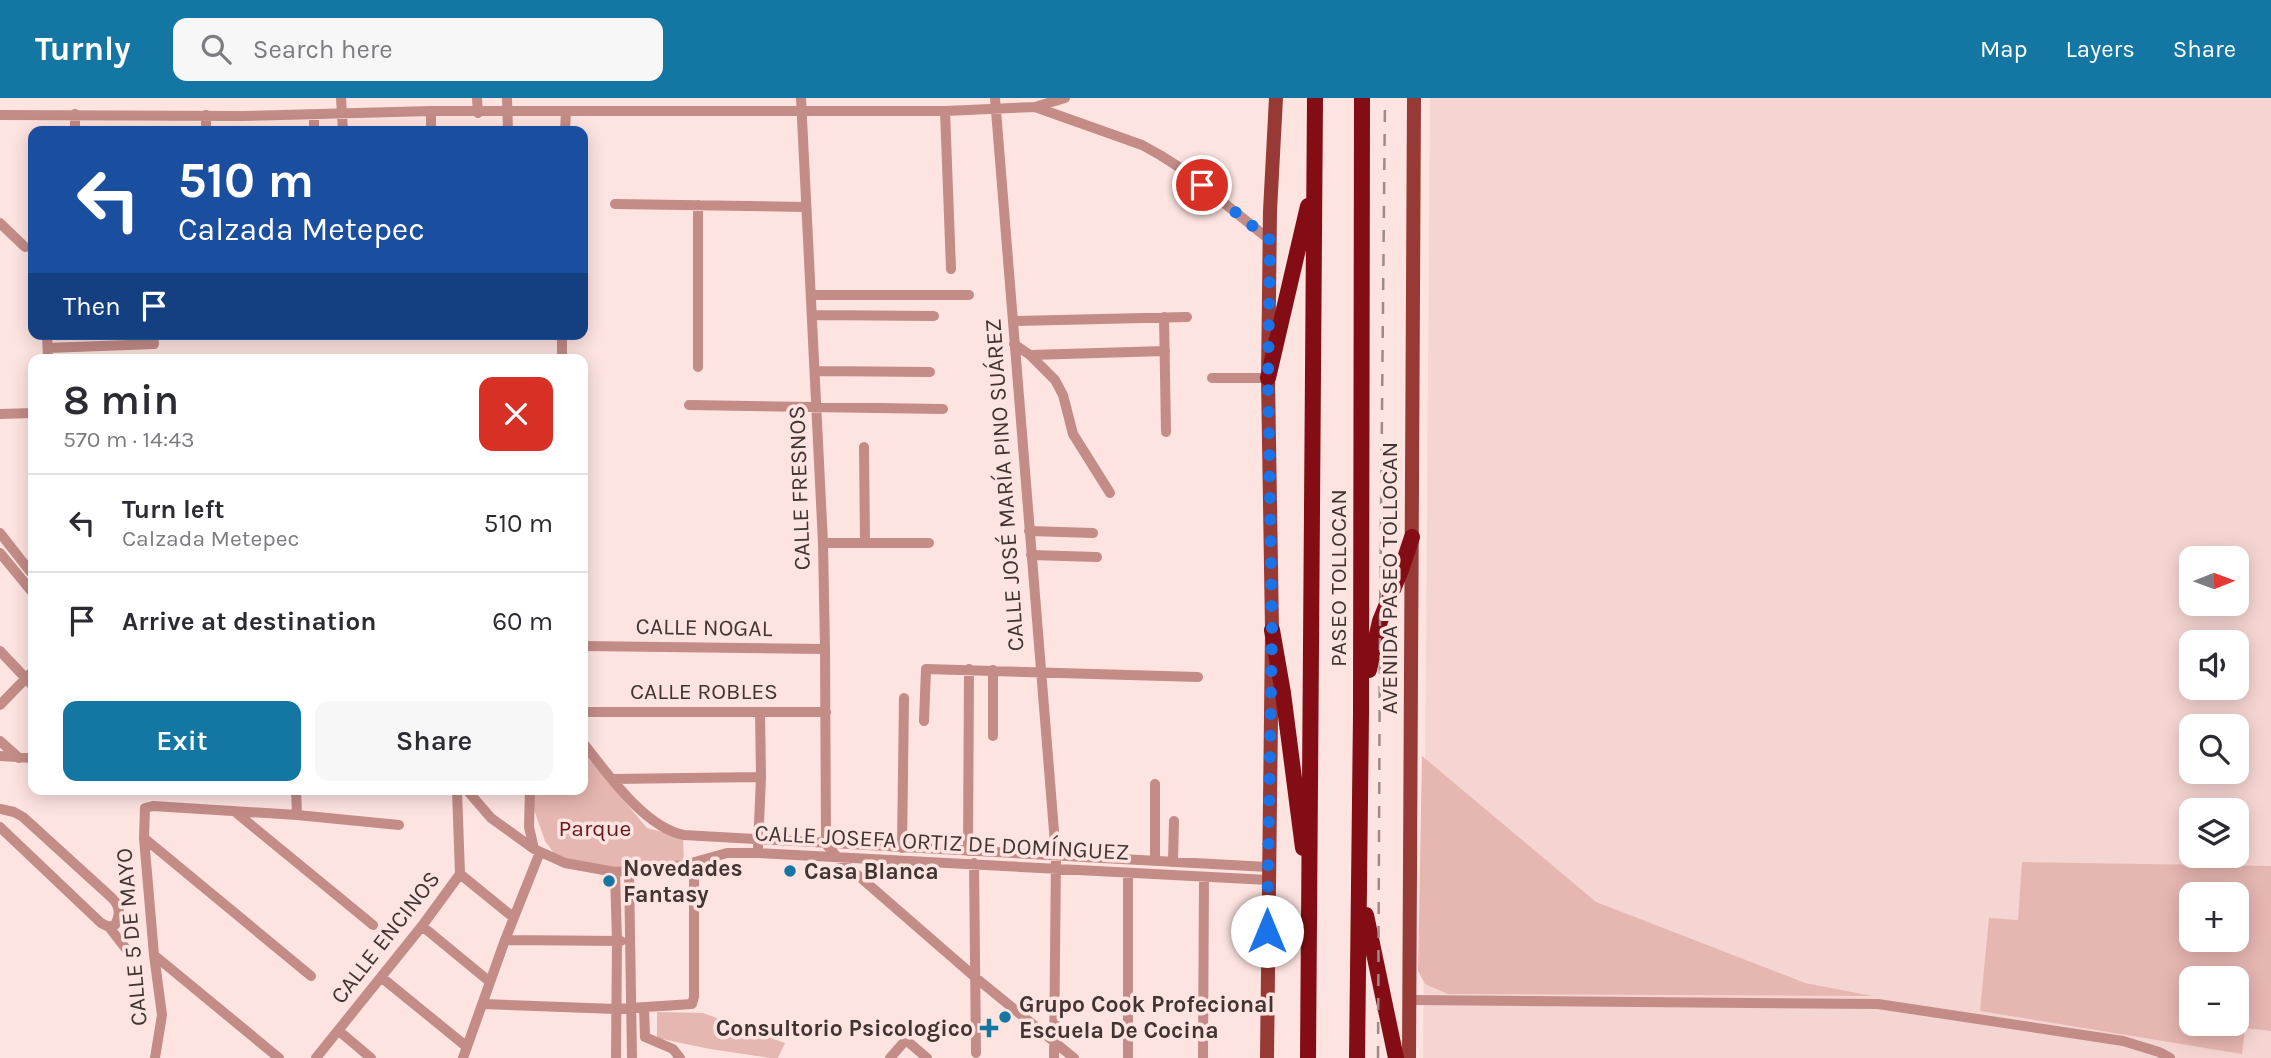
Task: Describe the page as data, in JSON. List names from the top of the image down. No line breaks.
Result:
{"streets":{"highway":["PASEO TOLLOCAN"],"main road":["AVENIDA PASEO TOLLOCAN"],"street":["CALLE JOSÉ MARÍA PINO SUÁREZ","CALLE FRESNOS","CALLE NOGAL","CALLE ROBLES","CALLE JOSEFA ORTIZ DE DOMÍNGUEZ","CALLE 5 DE MAYO","CALLE ENCINOS"]},"crossings":[["CALLE JOSÉ MARÍA PINO SUÁREZ","CALLE JOSEFA ORTIZ DE DOMÍNGUEZ"],["CALLE FRESNOS","CALLE NOGAL"],["CALLE FRESNOS","CALLE ROBLES"],["CALLE FRESNOS","CALLE JOSEFA ORTIZ DE DOMÍNGUEZ"]],"parks":["Parque"],"places":{"other":["Casa Blanca","Novedades Fantasy","Grupo Cook Profecional Escuela De Cocina"],"health":["Consultorio Psicologico"]},"north":"right","page":{"header":"Turnly","search":"Search here","nav":["Map","Layers","Share"],"turn":["510 m","Calzada Metepec"],"then":"Then","heading":["8 min","570 m · 14:43"],"list":[{"name":"Turn left","note":"Calzada Metepec","value":"510 m"},{"name":"Arrive at destination","value":"60 m"}],"map_buttons":["+","−"],"buttons":["Exit","Share"]}}
